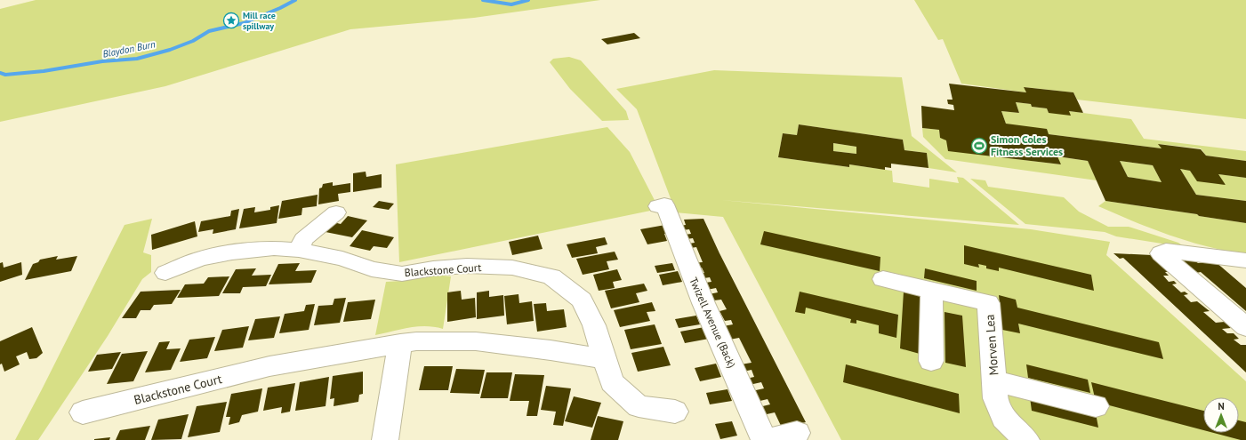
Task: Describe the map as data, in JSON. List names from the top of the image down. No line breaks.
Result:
{"streets":{"street":["Blackstone Court","Twizell Avenue (Back)","Morven Lea"]},"water":["Blaydon Burn"],"places":{"place":["Mill race spillway"],"sports":["Simon Coles Fitness Services"]},"north":"top"}
